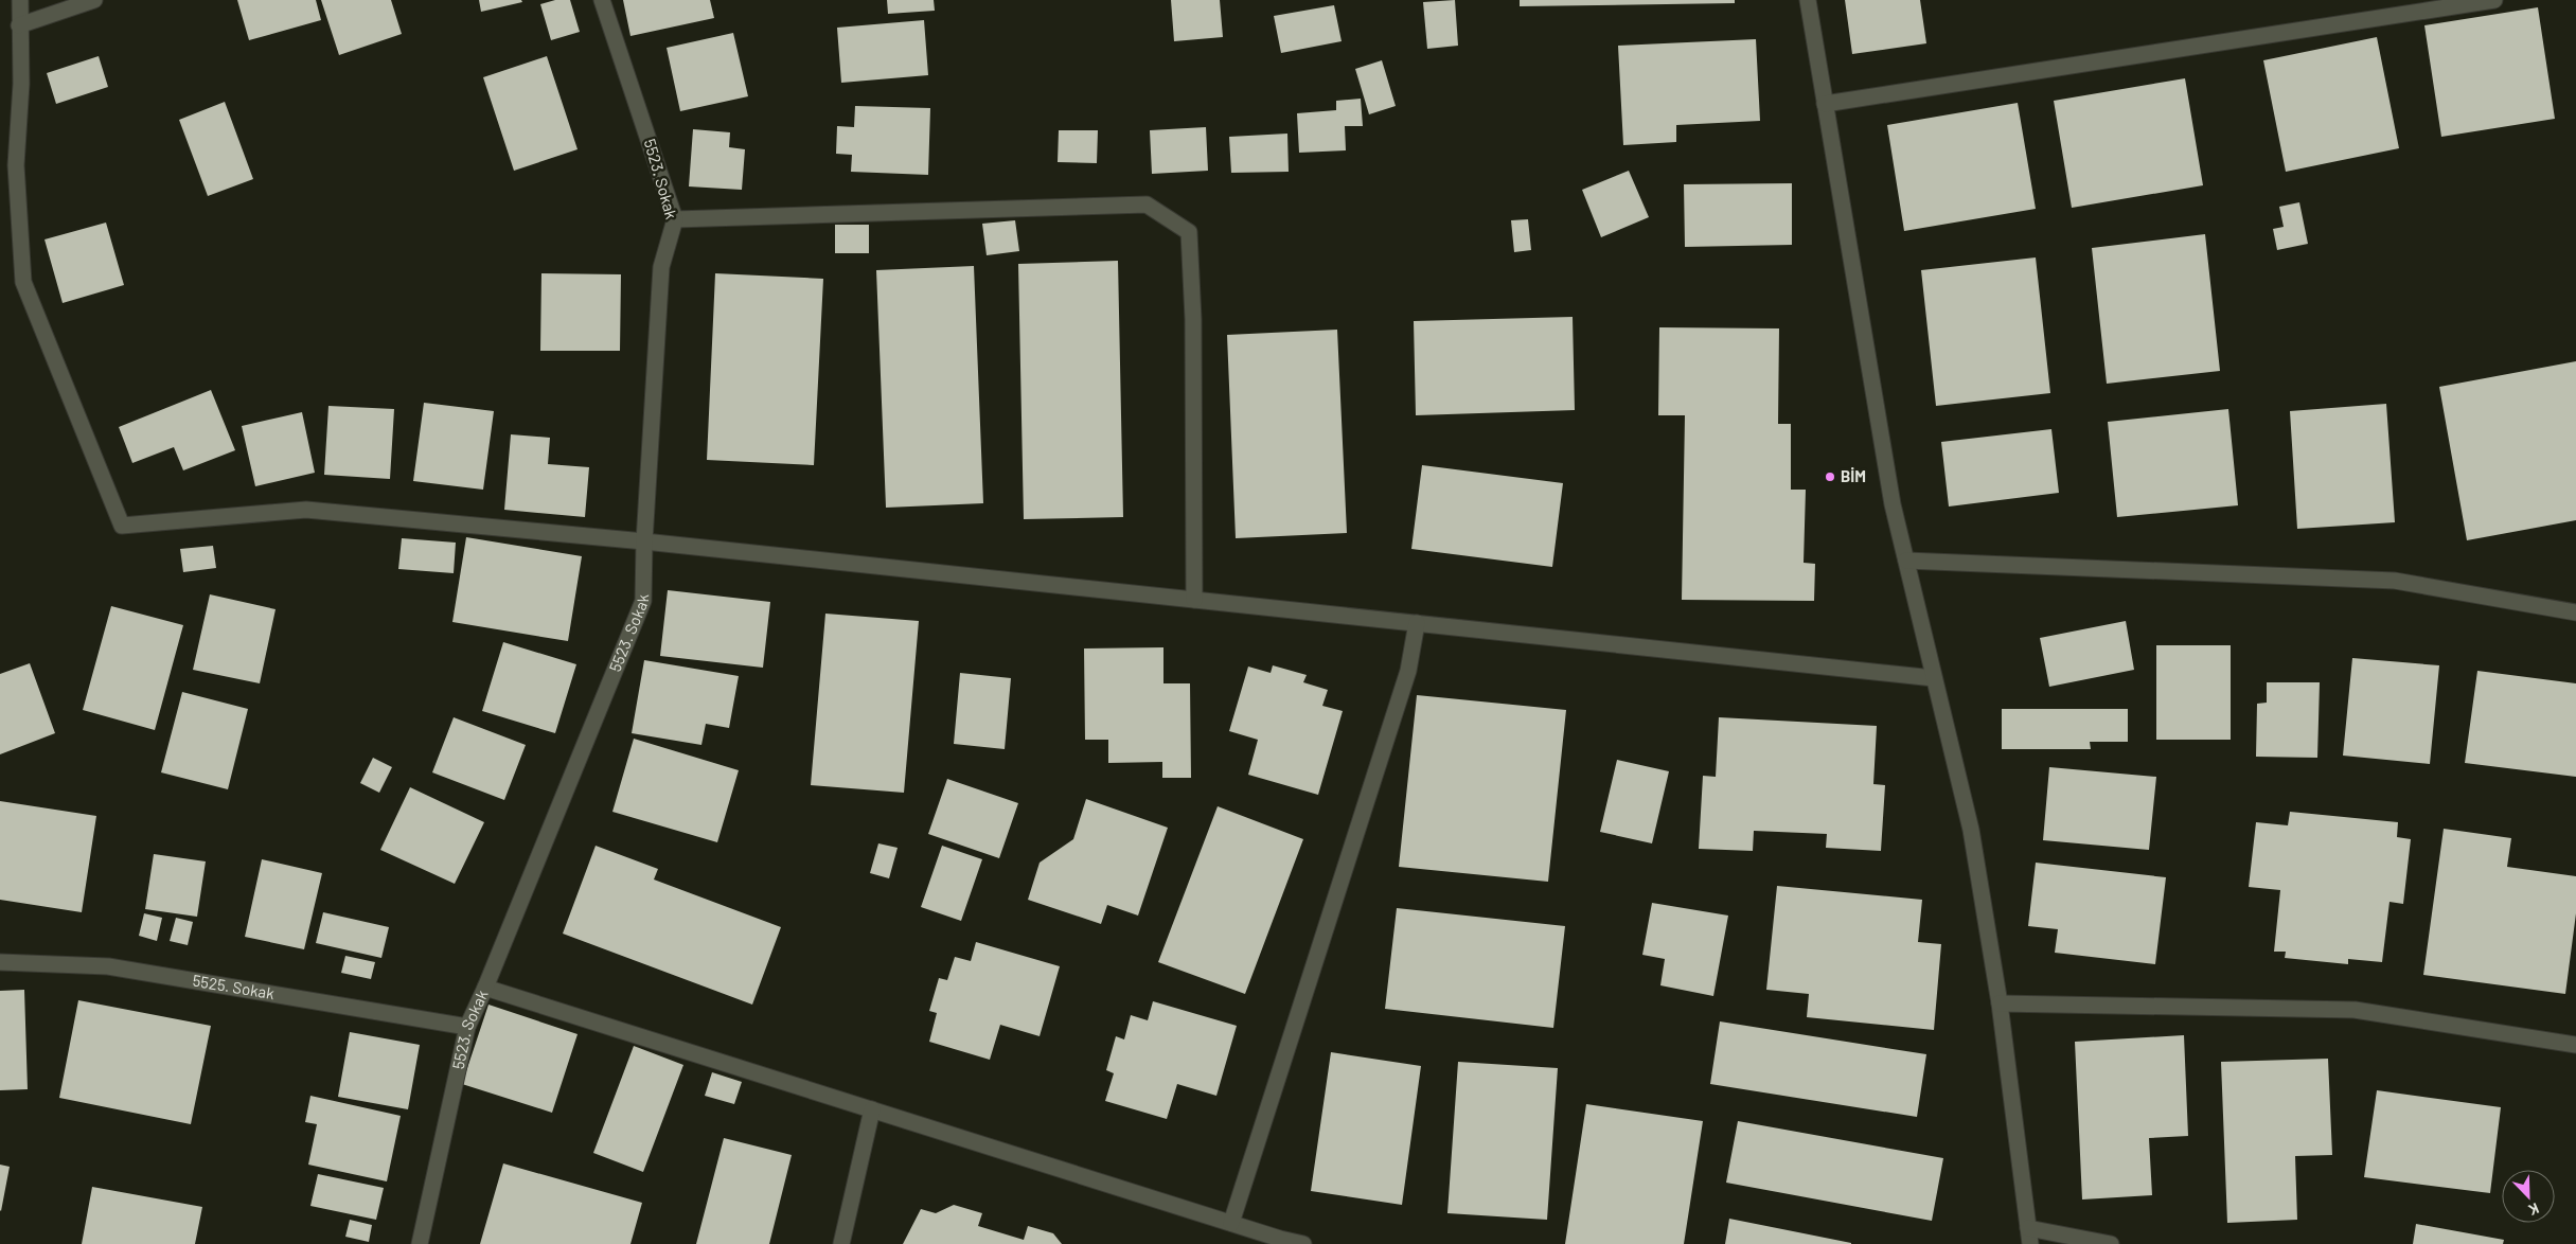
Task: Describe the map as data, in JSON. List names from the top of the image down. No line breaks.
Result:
{"streets":{"street":["5523. Sokak","5525. Sokak"]},"crossings":[["5523. Sokak","5525. Sokak"]],"places":["BİM"],"north":"bottom right"}
